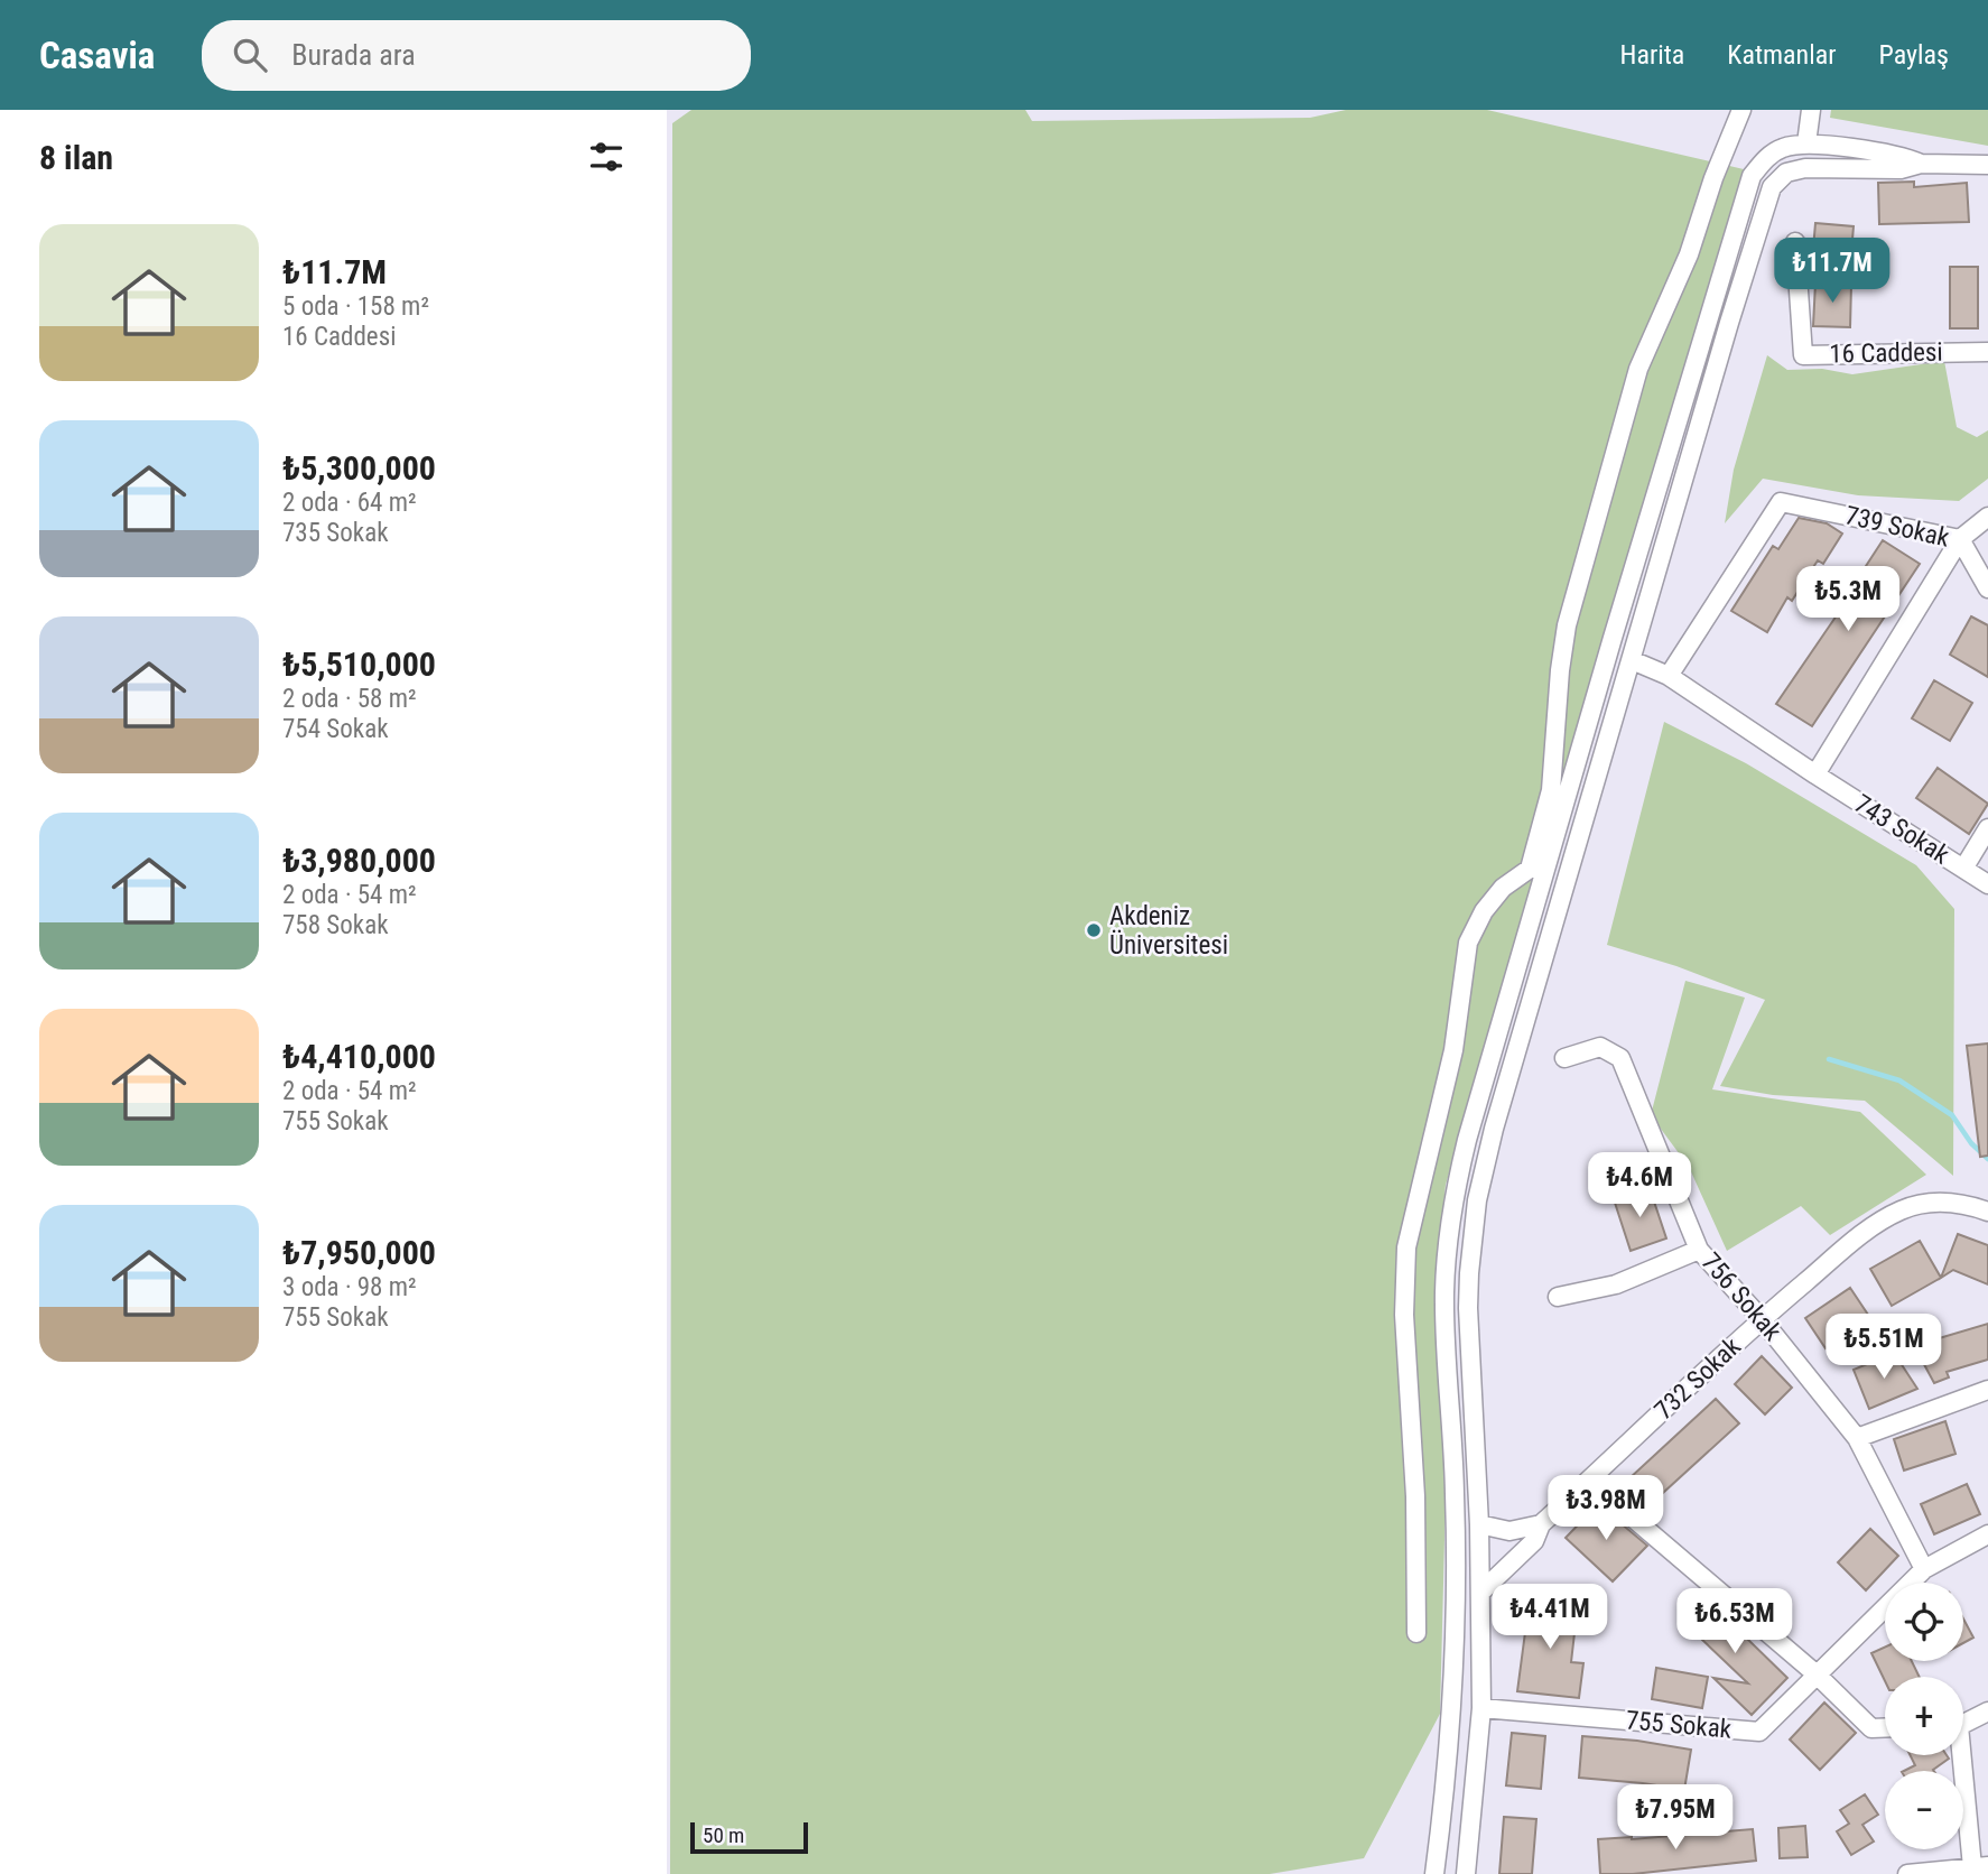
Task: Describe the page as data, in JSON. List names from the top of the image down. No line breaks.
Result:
{"streets":{"street":["16 Caddesi","739 Sokak","743 Sokak","756 Sokak","732 Sokak","755 Sokak"]},"crossings":[["739 Sokak","743 Sokak"],["756 Sokak","732 Sokak"],["756 Sokak","755 Sokak"]],"places":["Akdeniz Üniversitesi"],"scale_bar":"50 m","page":{"header":"Casavia","search":"Burada ara","nav":["Harita","Katmanlar","Paylaş"],"heading":"8 ilan","list":[{"name":"₺11.7M","note":"5 oda · 158 m² · 16 Caddesi"},{"name":"₺5,300,000","note":"2 oda · 64 m² · 735 Sokak"},{"name":"₺5,510,000","note":"2 oda · 58 m² · 754 Sokak"},{"name":"₺3,980,000","note":"2 oda · 54 m² · 758 Sokak"},{"name":"₺4,410,000","note":"2 oda · 54 m² · 755 Sokak"},{"name":"₺7,950,000","note":"3 oda · 98 m² · 755 Sokak"}],"price":["₺11.7M","₺5.3M","₺4.6M","₺5.51M","₺3.98M","₺4.41M","₺6.53M","₺7.95M"],"map_buttons":["+","−"],"scale":"50 m"}}
